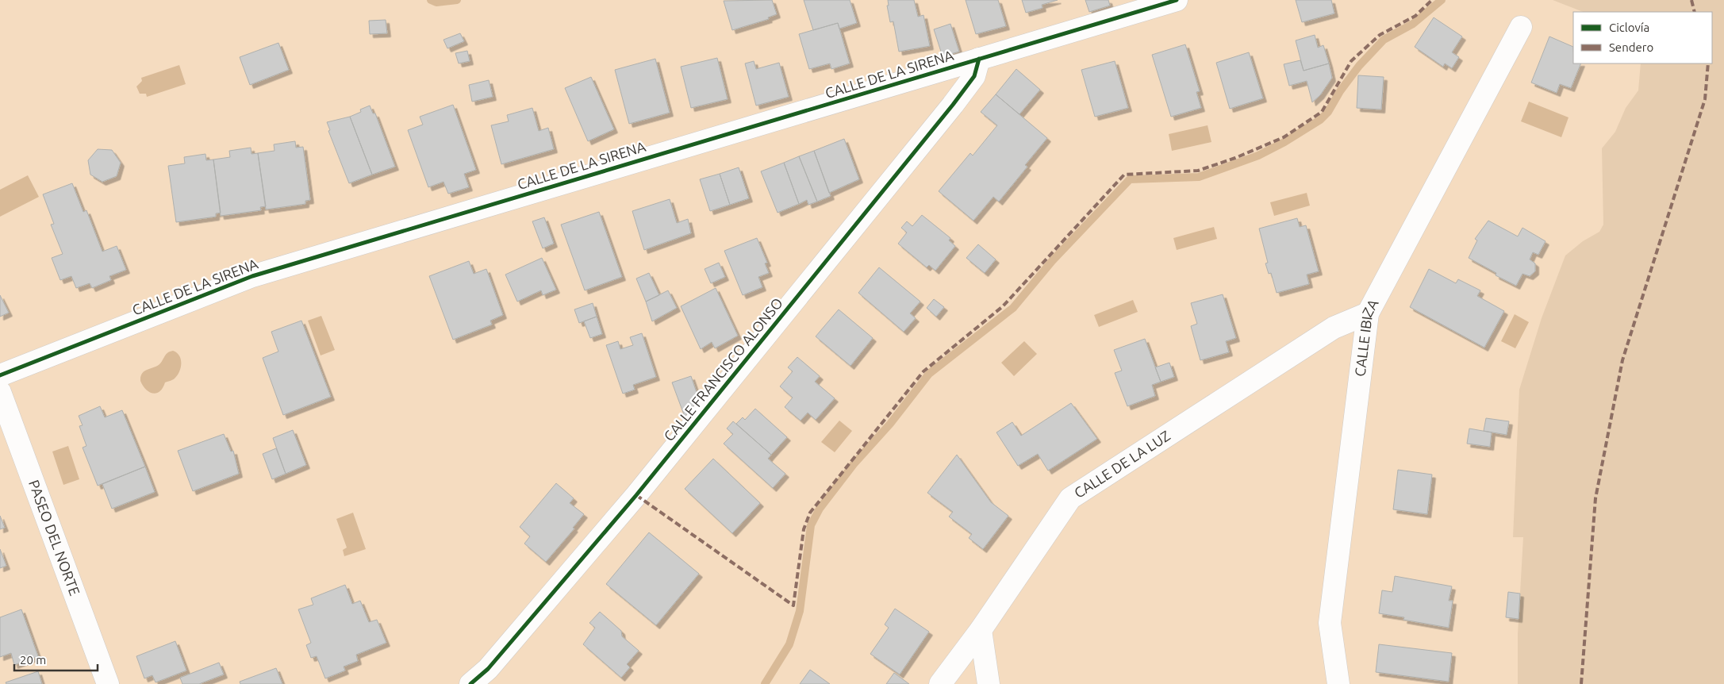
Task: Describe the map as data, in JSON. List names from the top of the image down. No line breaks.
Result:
{"streets":{"street":["CALLE DE LA SIRENA","CALLE IBIZA","CALLE FRANCISCO ALONSO","CALLE DE LA LUZ","PASEO DEL NORTE"]},"crossings":[["CALLE DE LA SIRENA","CALLE FRANCISCO ALONSO"],["CALLE IBIZA","CALLE DE LA LUZ"]],"legend":["Ciclovía","Sendero"],"scale_bar":"20 m"}
